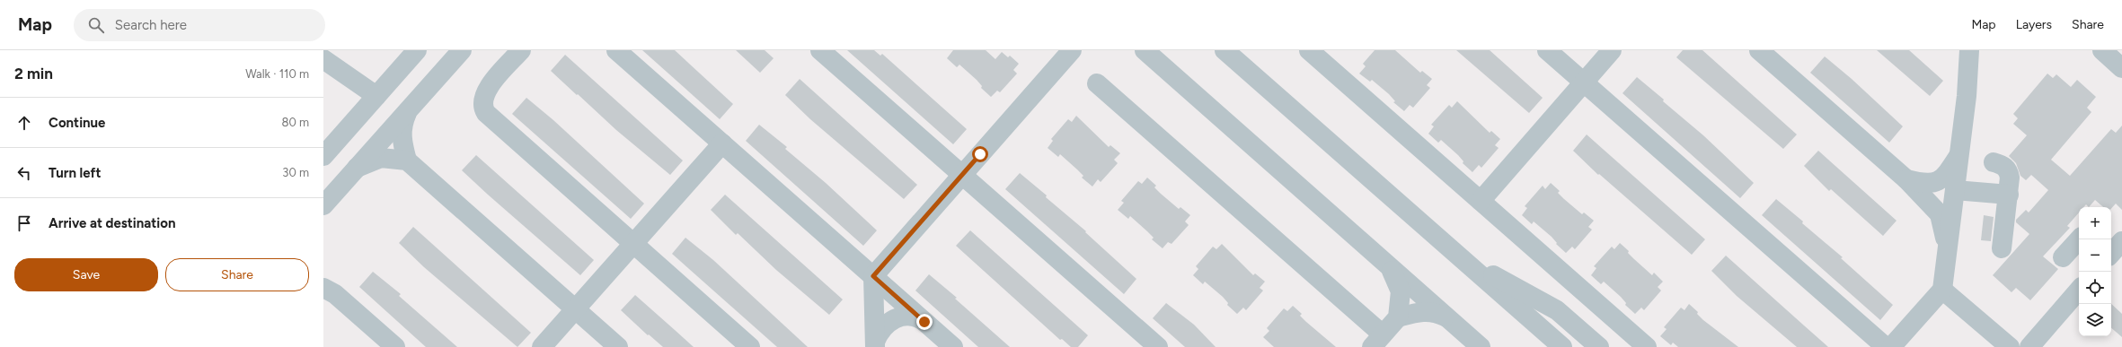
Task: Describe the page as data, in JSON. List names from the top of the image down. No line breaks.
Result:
{"page":{"header":"Map","search":"Search here","nav":["Map","Layers","Share"],"heading":["2 min","Walk · 110 m"],"list":[["Continue","80 m"],["Turn left","30 m"],"Arrive at destination"],"map_buttons":["+","−"],"buttons":["Save","Share"]}}
